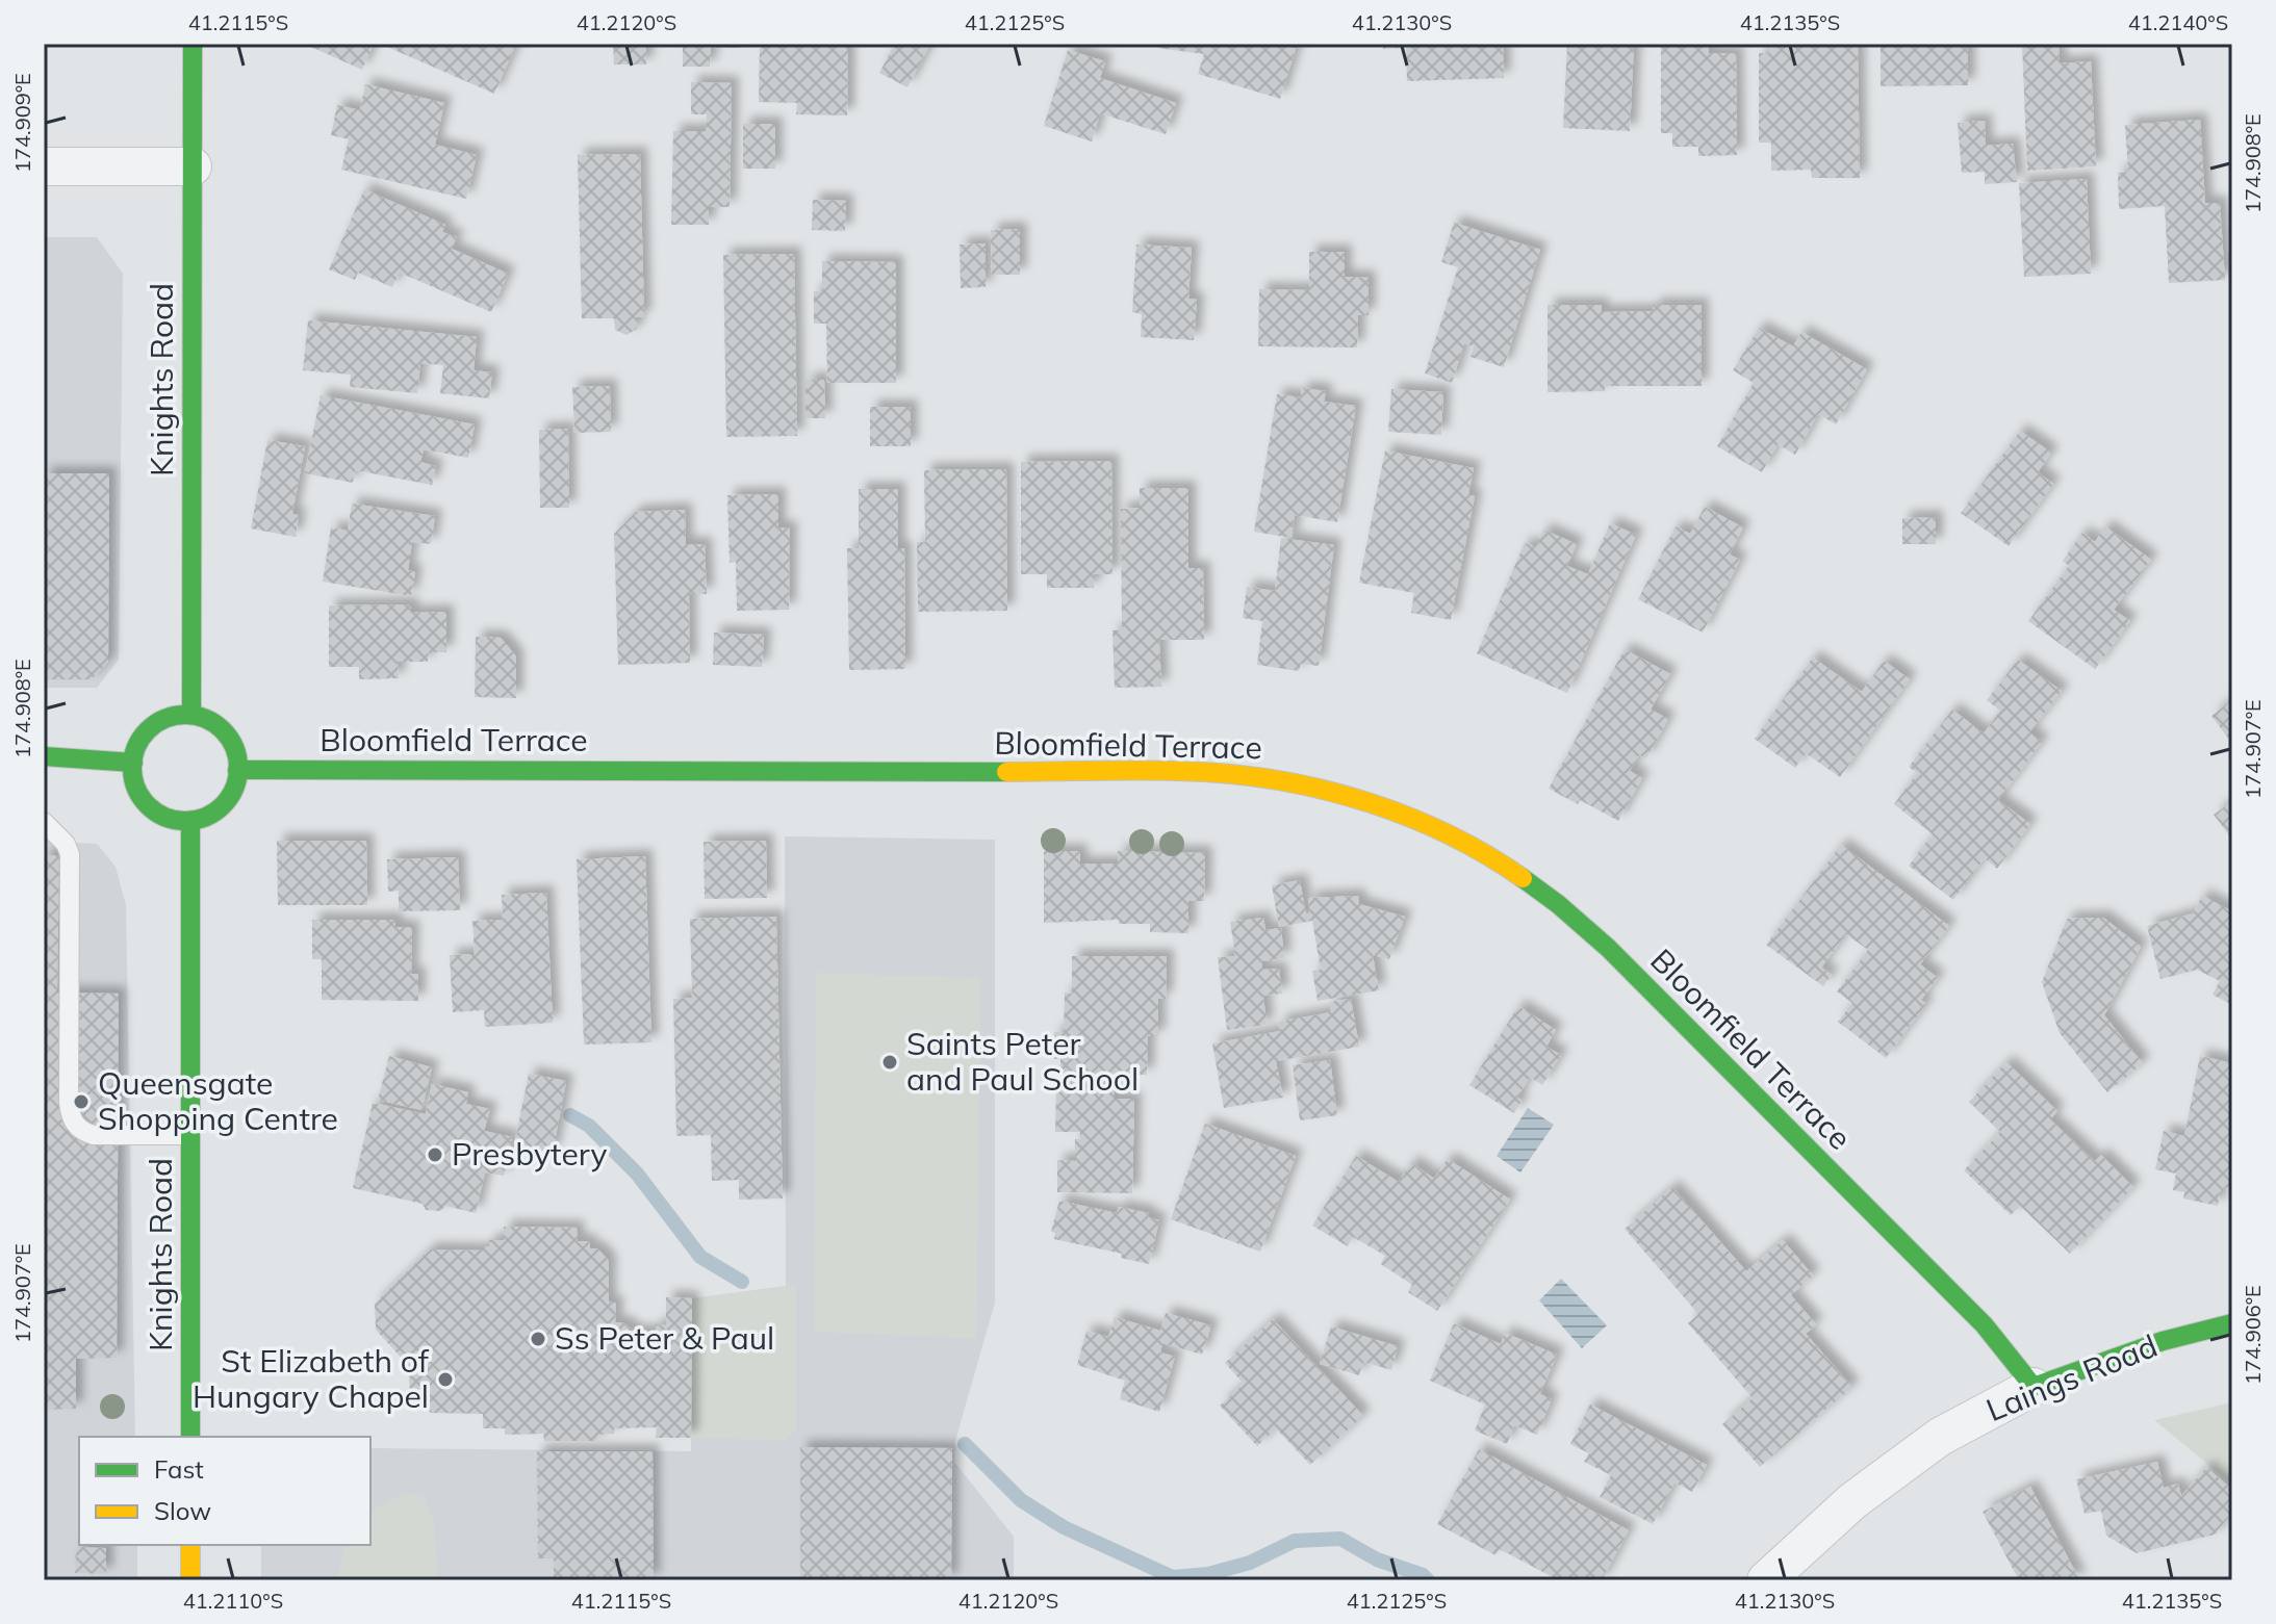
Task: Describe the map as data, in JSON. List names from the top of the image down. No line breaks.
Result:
{"streets":{"street":["Knights Road","Bloomfield Terrace","Laings Road"]},"crossings":[["Knights Road","Bloomfield Terrace"],["Bloomfield Terrace","Laings Road"]],"places":["Saints Peter and Paul School","Queensgate Shopping Centre","Presbytery","Ss Peter & Paul","St Elizabeth of Hungary Chapel"],"legend":["Fast","Slow"],"coordinates":["41.2115°S","41.2120°S","41.2125°S","41.2130°S","41.2135°S","41.2140°S","174.909°E","174.908°E","174.907°E","174.906°E","41.2110°S"]}
